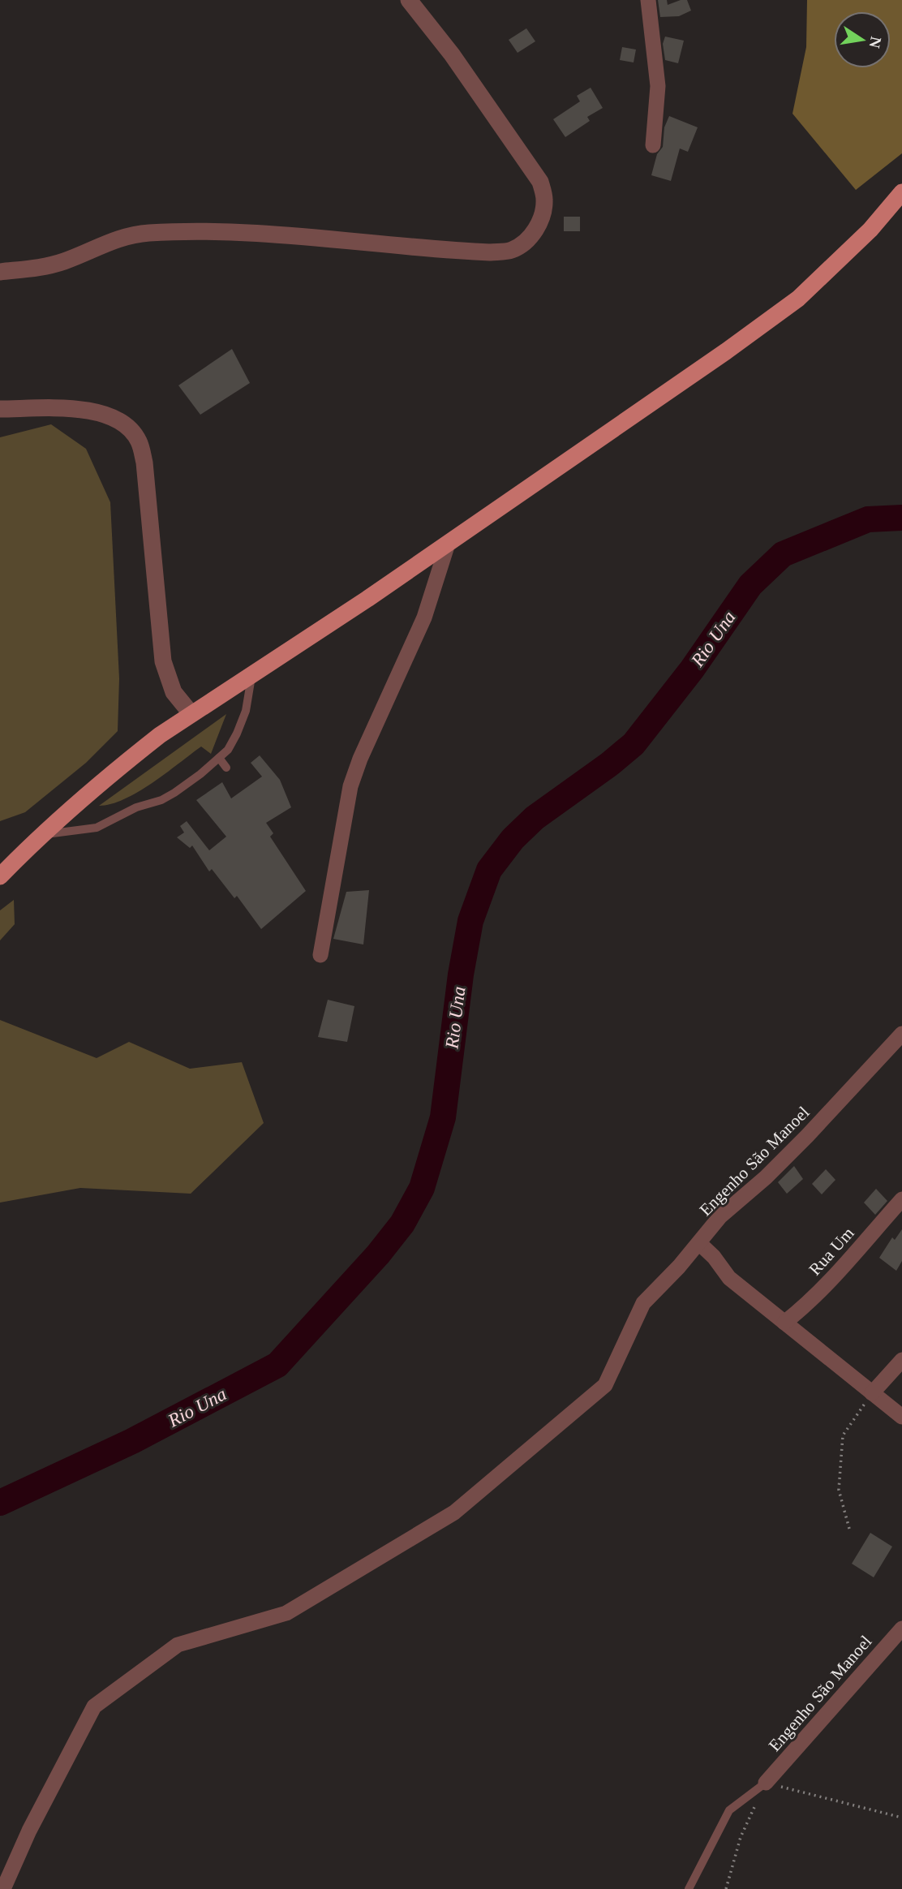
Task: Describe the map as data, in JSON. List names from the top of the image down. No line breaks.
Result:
{"streets":{"street":["Engenho São Manoel","Rua Um"]},"crossings":[["Engenho São Manoel","Rua Um"]],"water":["Rio Una"],"north":"right"}
